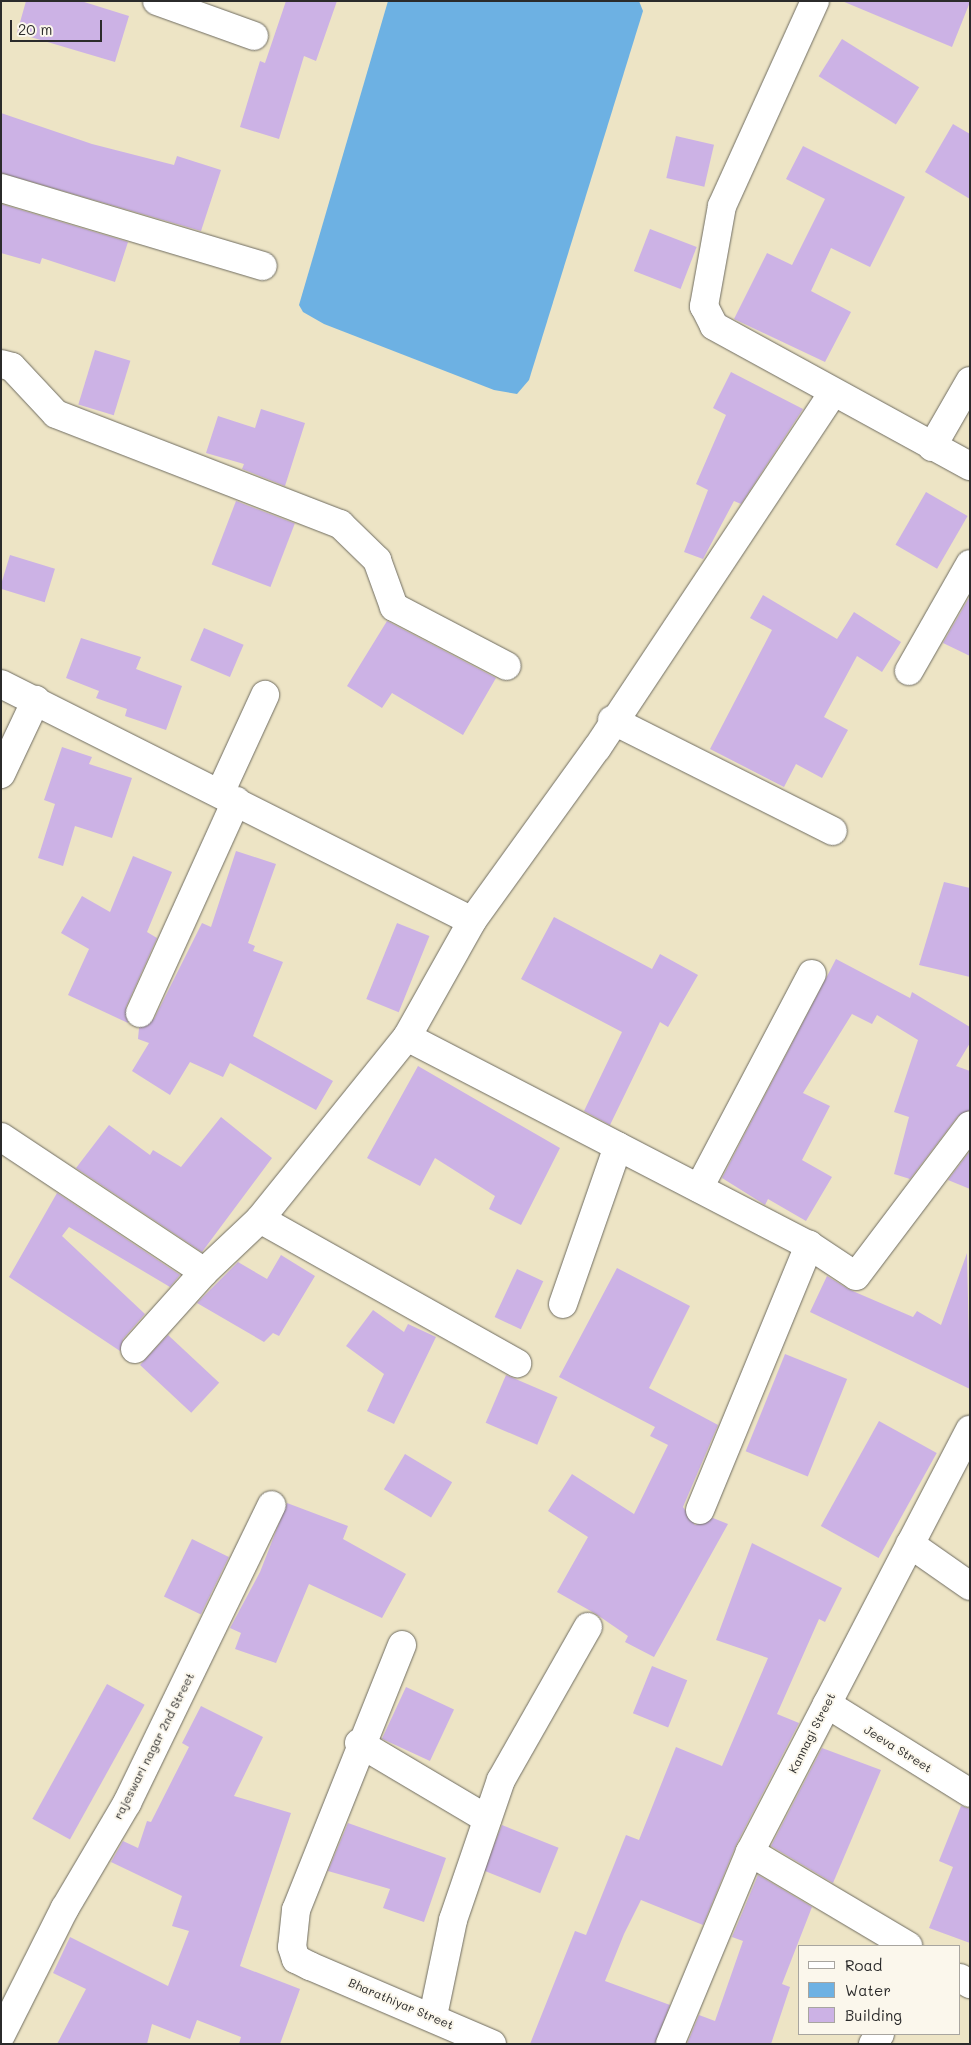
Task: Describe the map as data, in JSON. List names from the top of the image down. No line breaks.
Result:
{"streets":{"street":["Kannagi Street","rajeswari nagar 2nd Street","Jeeva Street","Bharathiyar Street"]},"crossings":[["Kannagi Street","Jeeva Street"]],"legend":["Road","Water","Building"],"scale_bar":"20 m"}
